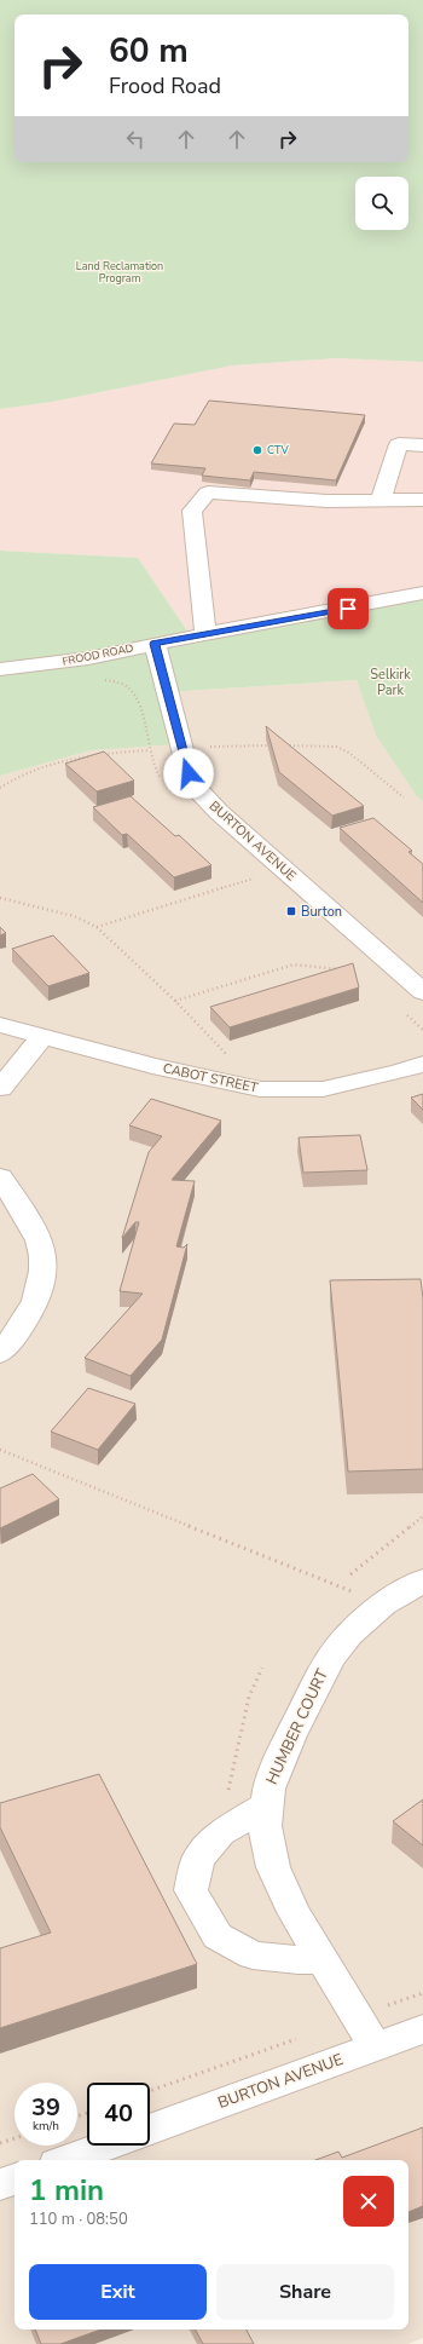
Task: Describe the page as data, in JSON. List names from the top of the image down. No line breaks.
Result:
{"streets":{"street":["FROOD ROAD","BURTON AVENUE","CABOT STREET","HUMBER COURT"]},"crossings":[["FROOD ROAD","BURTON AVENUE"],["BURTON AVENUE","HUMBER COURT"]],"parks":["Land Reclamation Program","Selkirk Park"],"places":{"other":["CTV"],"transit":["Burton"]},"page":{"turn":["60 m","Frood Road"],"speed":"39 km/h","limit":"40","heading":["1 min","110 m · 08:50"],"buttons":["Exit","Share"]}}
